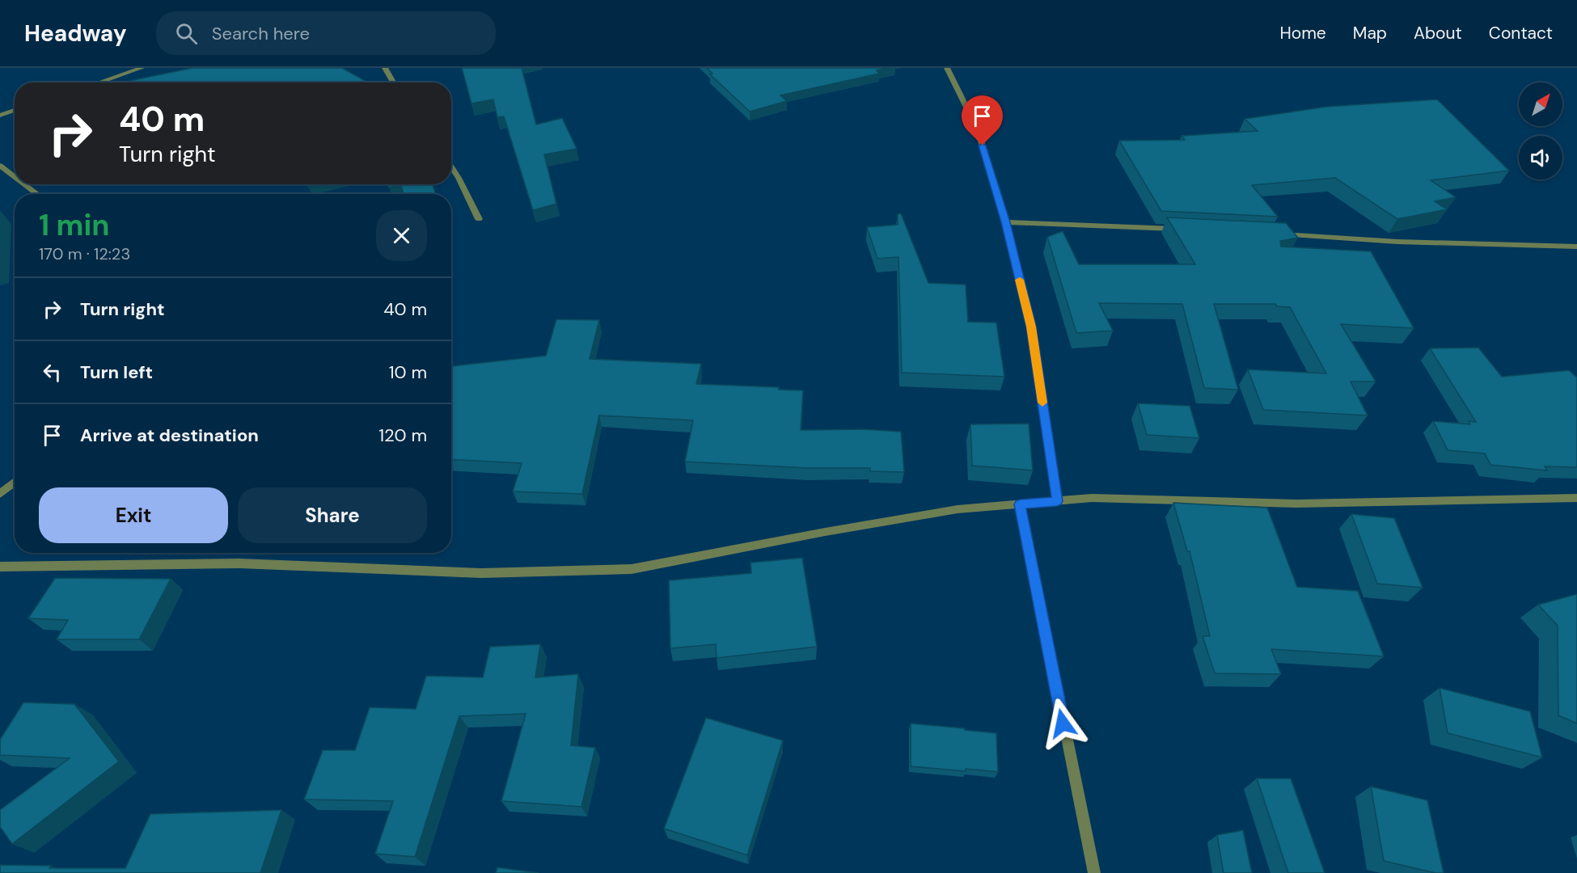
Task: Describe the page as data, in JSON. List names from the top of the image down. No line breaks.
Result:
{"north":"top right","page":{"header":"Headway","search":"Search here","nav":["Home","Map","About","Contact"],"turn":["40 m","Turn right"],"heading":["1 min","170 m · 12:23"],"list":[{"name":"Turn right","value":"40 m"},{"name":"Turn left","value":"10 m"},{"name":"Arrive at destination","value":"120 m"}],"buttons":["Exit","Share"]}}
